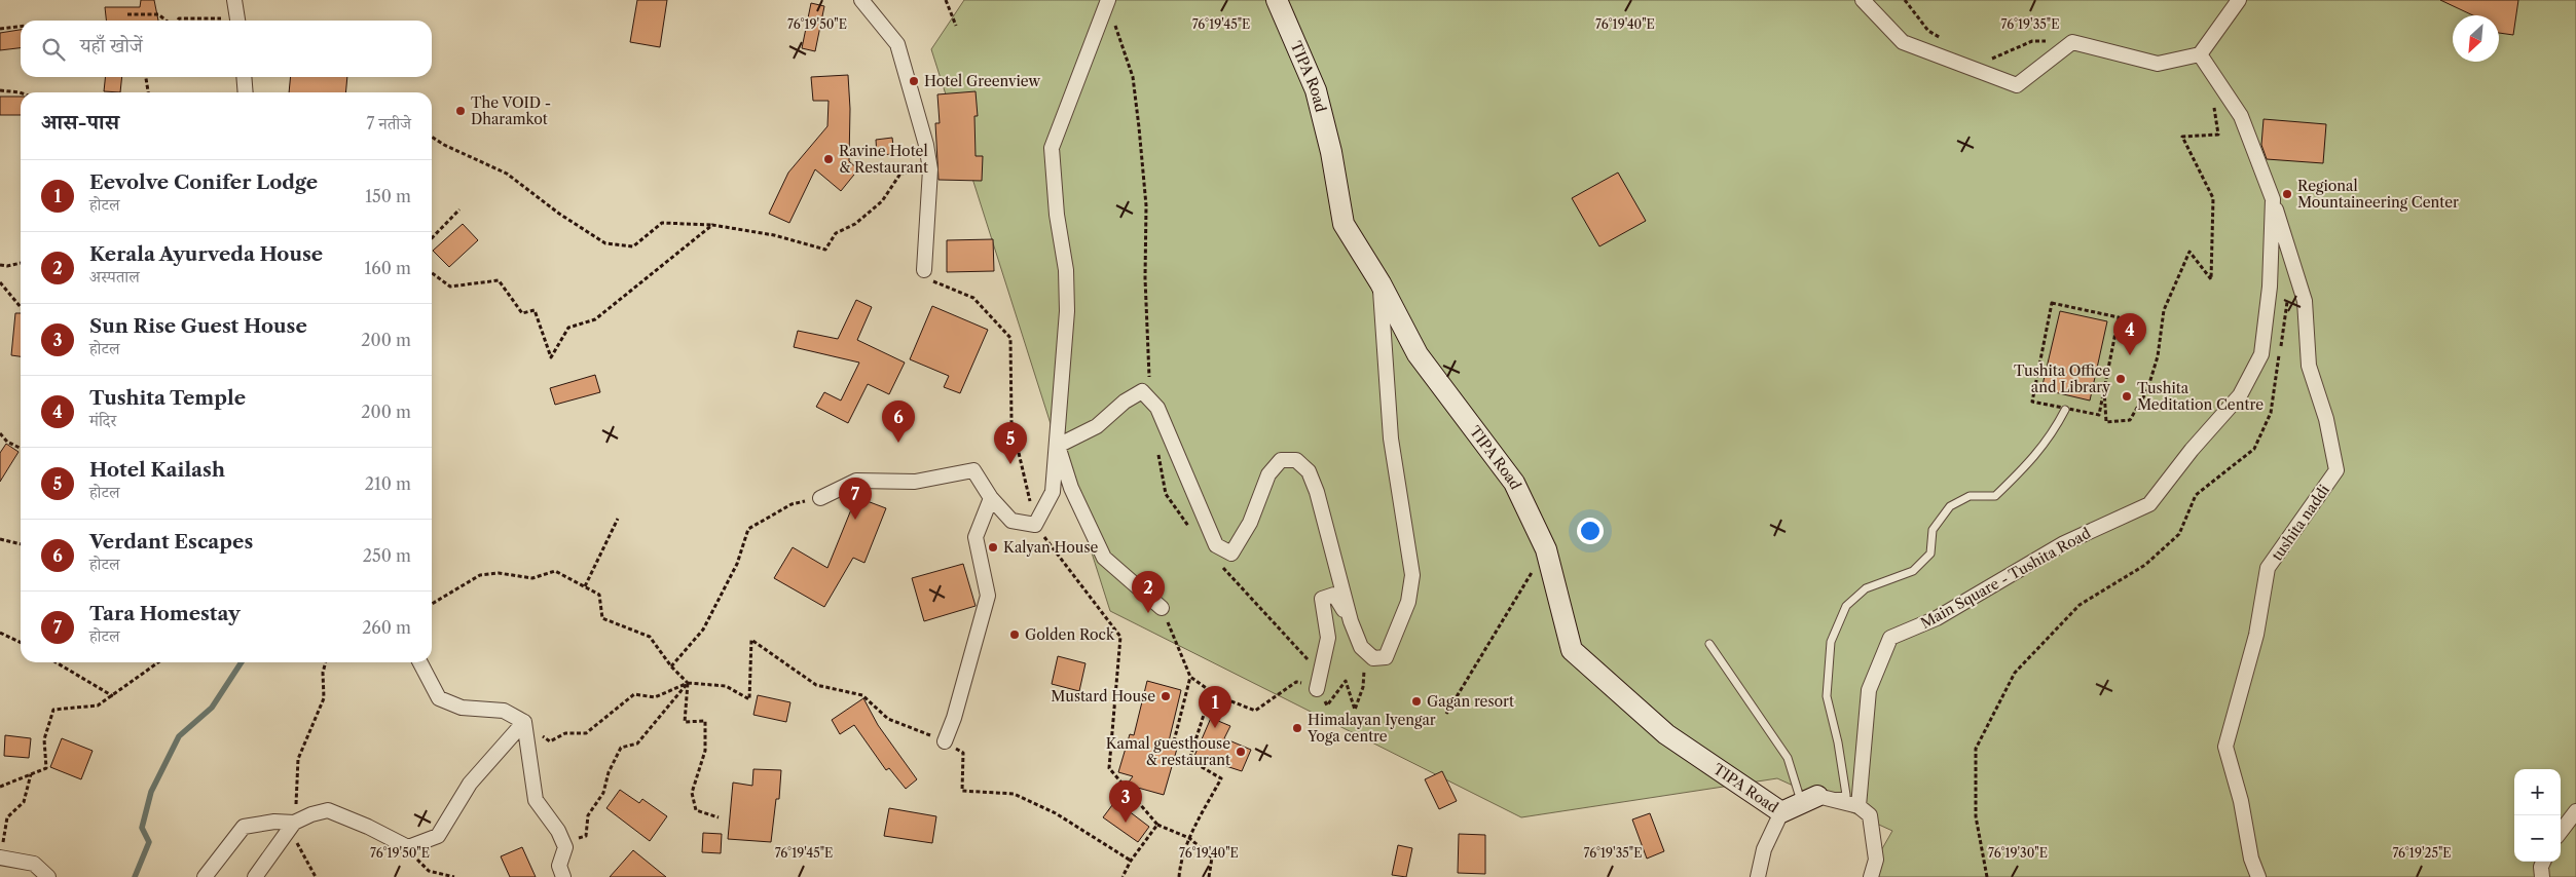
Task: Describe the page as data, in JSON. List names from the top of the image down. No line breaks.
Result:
{"streets":{"street":["TIPA Road","tushita naddi","Main Square - Tushita Road"]},"crossings":[["tushita naddi","Main Square - Tushita Road"]],"places":["Hotel Greenview","The VOID - Dharamkot","Ravine Hotel & Restaurant","Regional Mountaineering Center","Tushita Office and Library","Tushita Meditation Centre","Kalyan House","Golden Rock","Mustard House","Gagan resort","Himalayan Iyengar Yoga centre","Kamal guesthouse & restaurant"],"north":"bottom left","page":{"search":"यहाँ खोजें","heading":["आस-पास","7 नतीजे"],"list":[{"mark":"1","name":"Eevolve Conifer Lodge","note":"होटल","value":"150 m"},{"mark":"2","name":"Kerala Ayurveda House","note":"अस्पताल","value":"160 m"},{"mark":"3","name":"Sun Rise Guest House","note":"होटल","value":"200 m"},{"mark":"4","name":"Tushita Temple","note":"मंदिर","value":"200 m"},{"mark":"5","name":"Hotel Kailash","note":"होटल","value":"210 m"},{"mark":"6","name":"Verdant Escapes","note":"होटल","value":"250 m"},{"mark":"7","name":"Tara Homestay","note":"होटल","value":"260 m"}],"pins":["4","6","5","7","2","1","3"],"map_buttons":["+","−"]},"coordinates":["76°19'50\"E","76°19'45\"E","76°19'40\"E","76°19'35\"E","76°19'30\"E","76°19'25\"E"]}
